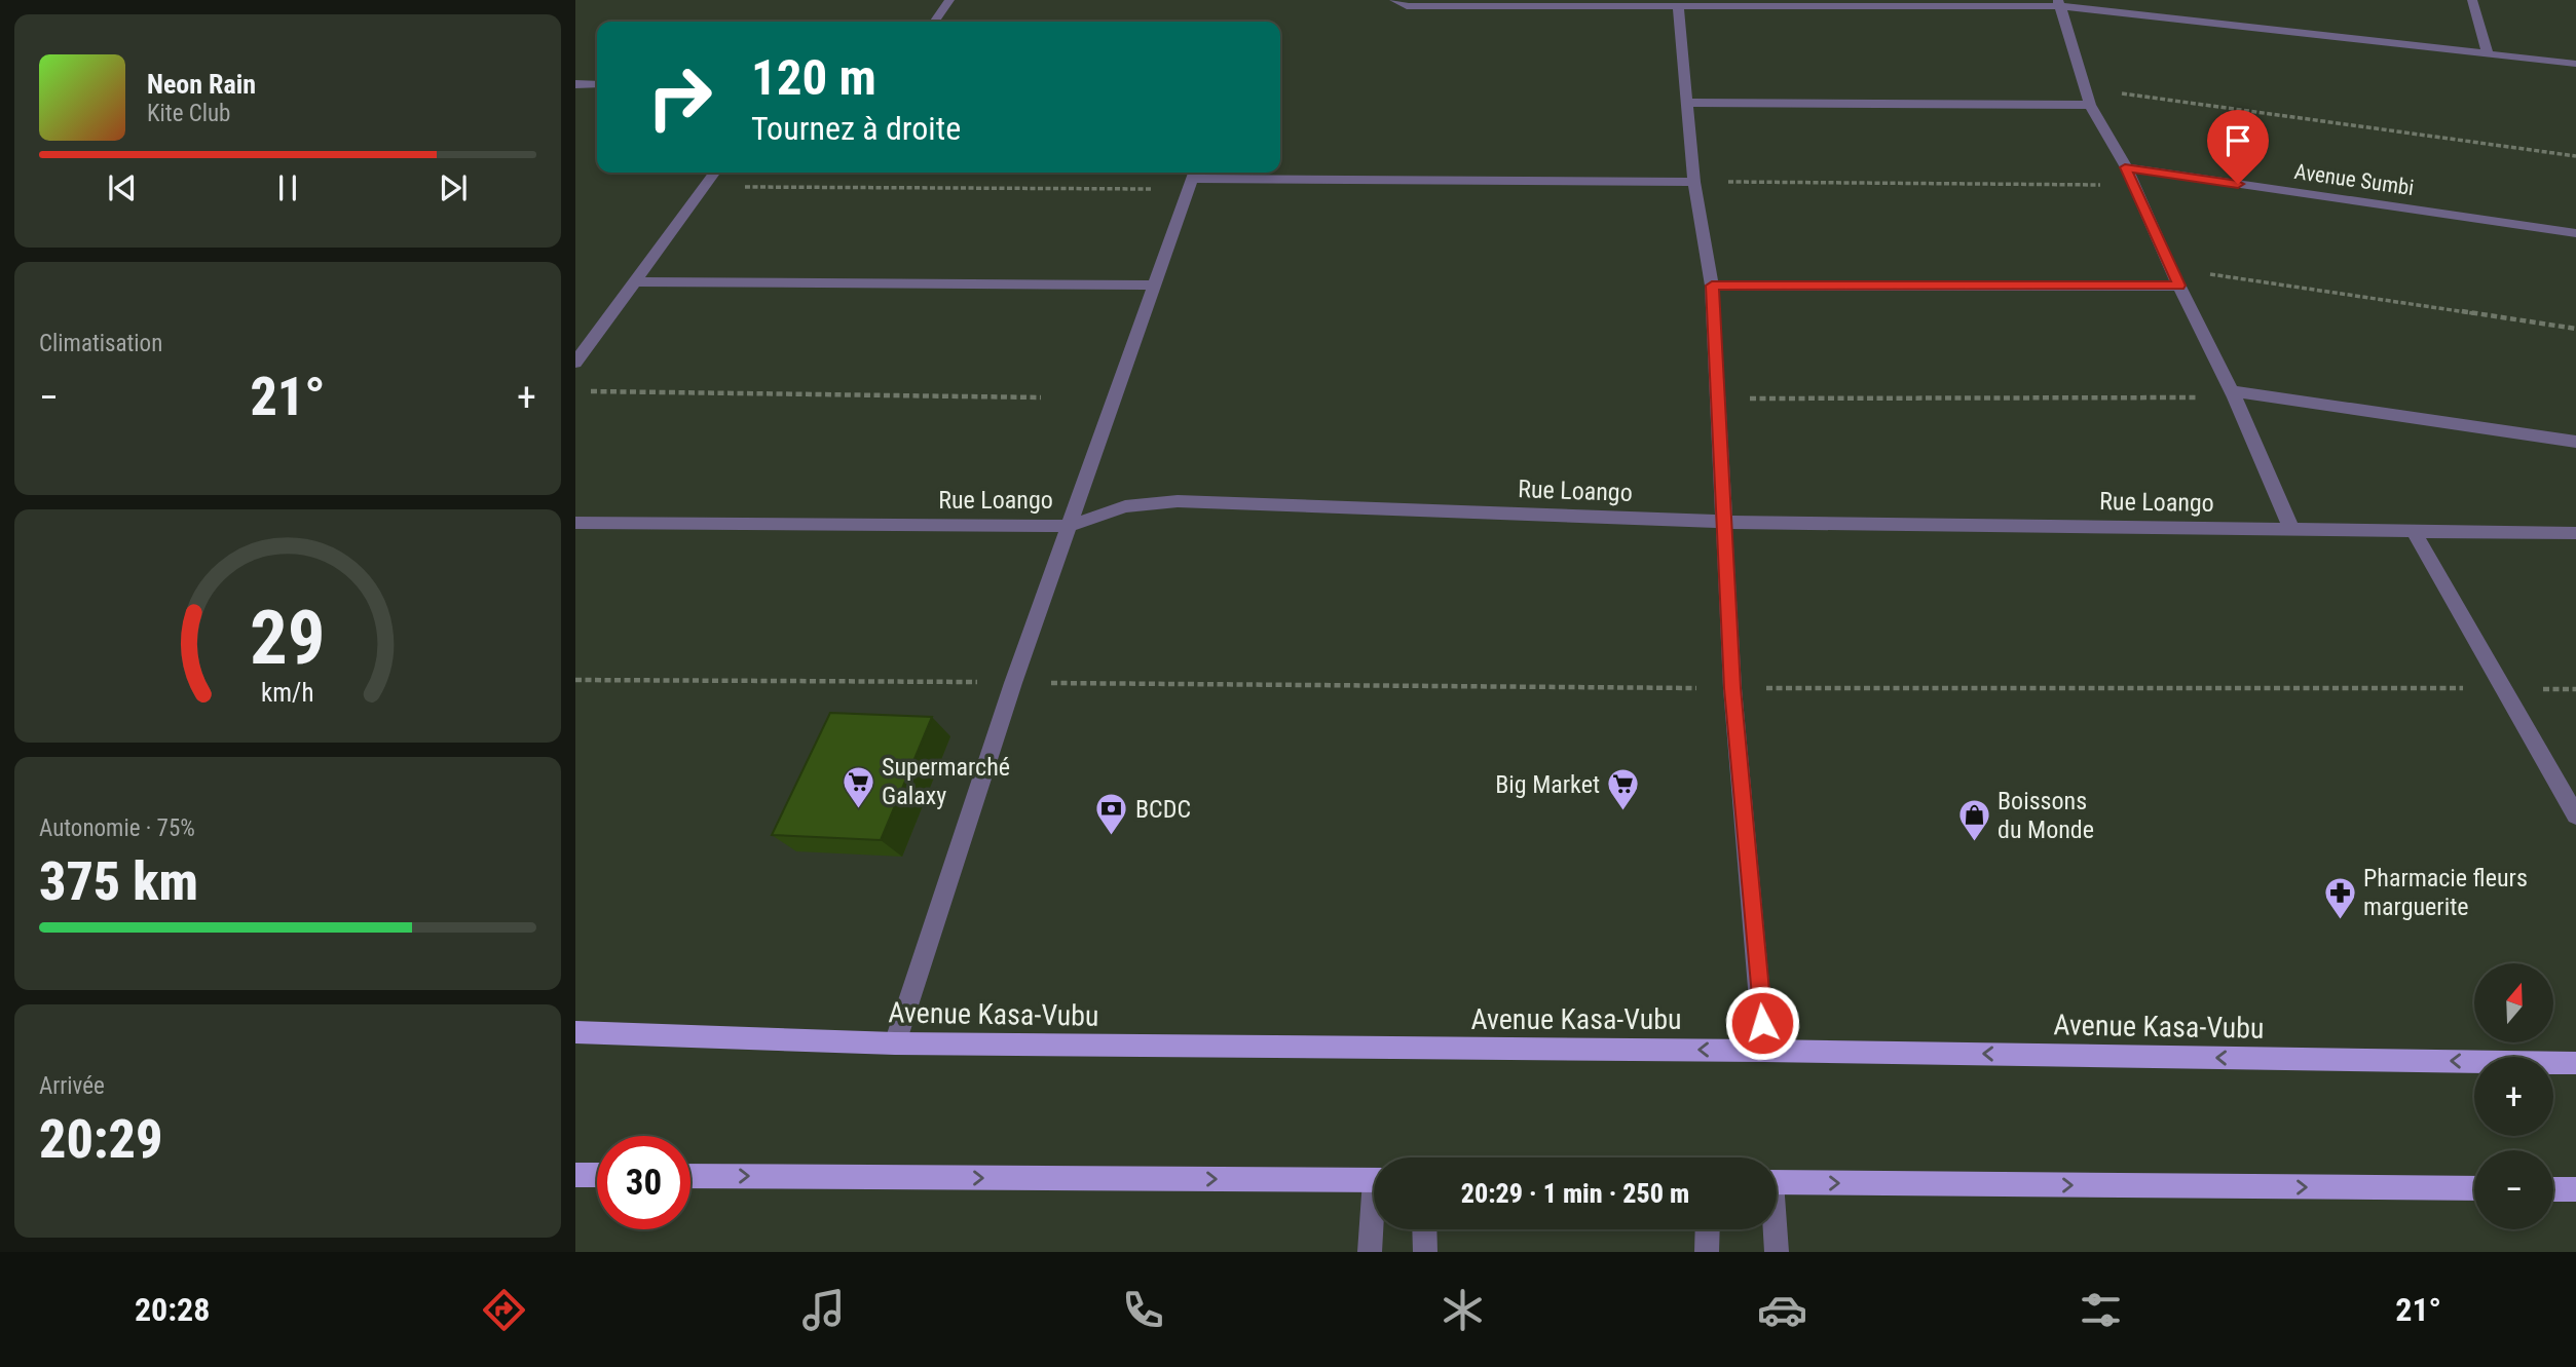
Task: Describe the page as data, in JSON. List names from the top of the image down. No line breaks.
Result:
{"streets":{"main road":["Avenue Kasa-Vubu"],"street":["Avenue Sumbi","Rue Loango"]},"places":{"supermarket":["Supermarché Galaxy","Big Market"],"bank":["BCDC"],"shop":["Boissons du Monde"],"pharmacy":["Pharmacie fleurs marguerite"]},"north":"top","page":{"turn":["120 m","Tournez à droite"],"song":["Neon Rain","Kite Club"],"tile":["Climatisation",["Autonomie · 75%","375 km"],["Arrivée","20:29"]],"heat":["−","21°","+"],"map_buttons":["+","−"],"limit":"30","trip":"20:29 · 1 min · 250 m","tabs":["20:28","21°"],"gauge":["29","km/h"]}}
